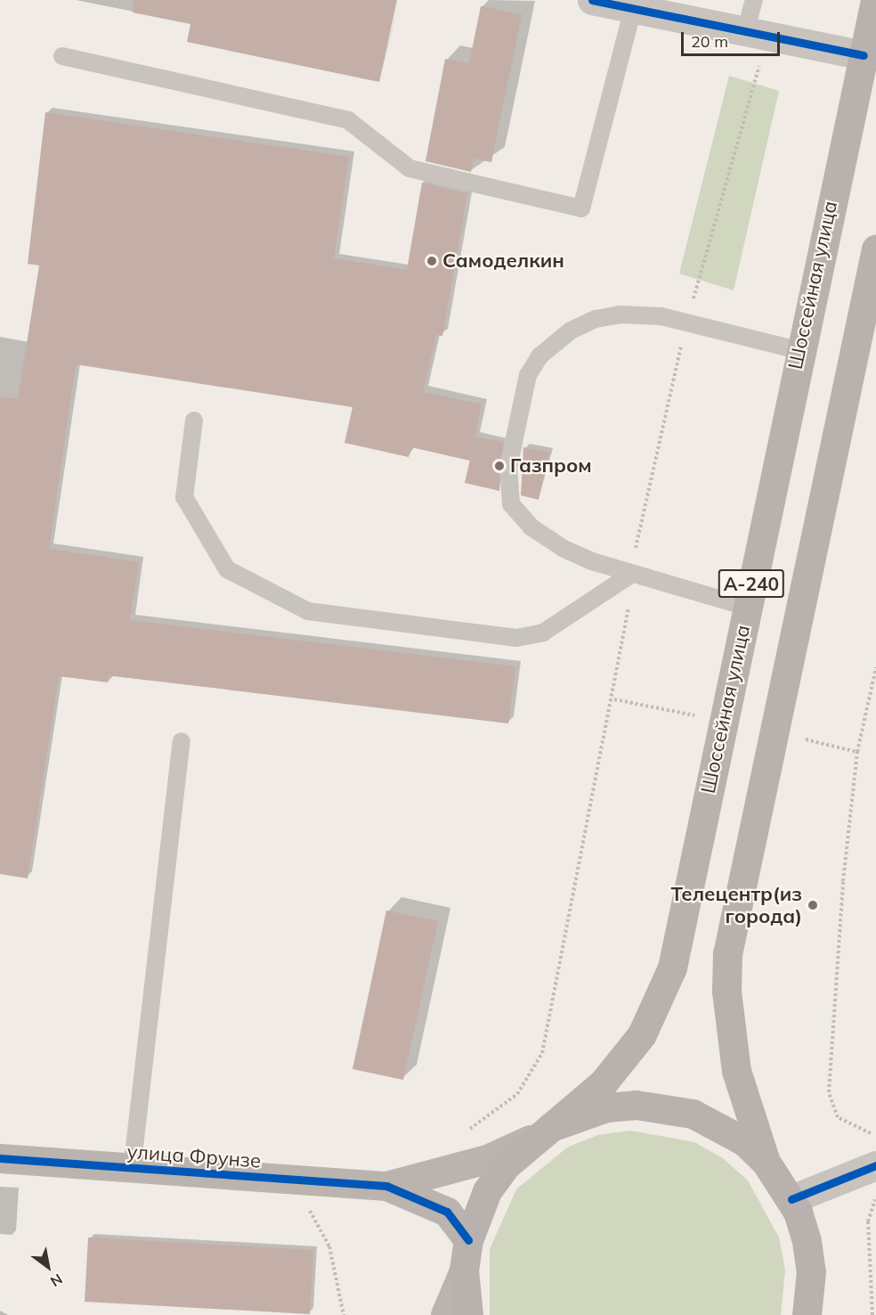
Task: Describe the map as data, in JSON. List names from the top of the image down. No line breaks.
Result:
{"streets":{"main road":["Шоссейная улица","А-240"],"street":["улица Фрунзе"]},"places":["Самоделкин","Газпром","Телецентр(из города)"],"scale_bar":"20 m","north":"bottom right"}
